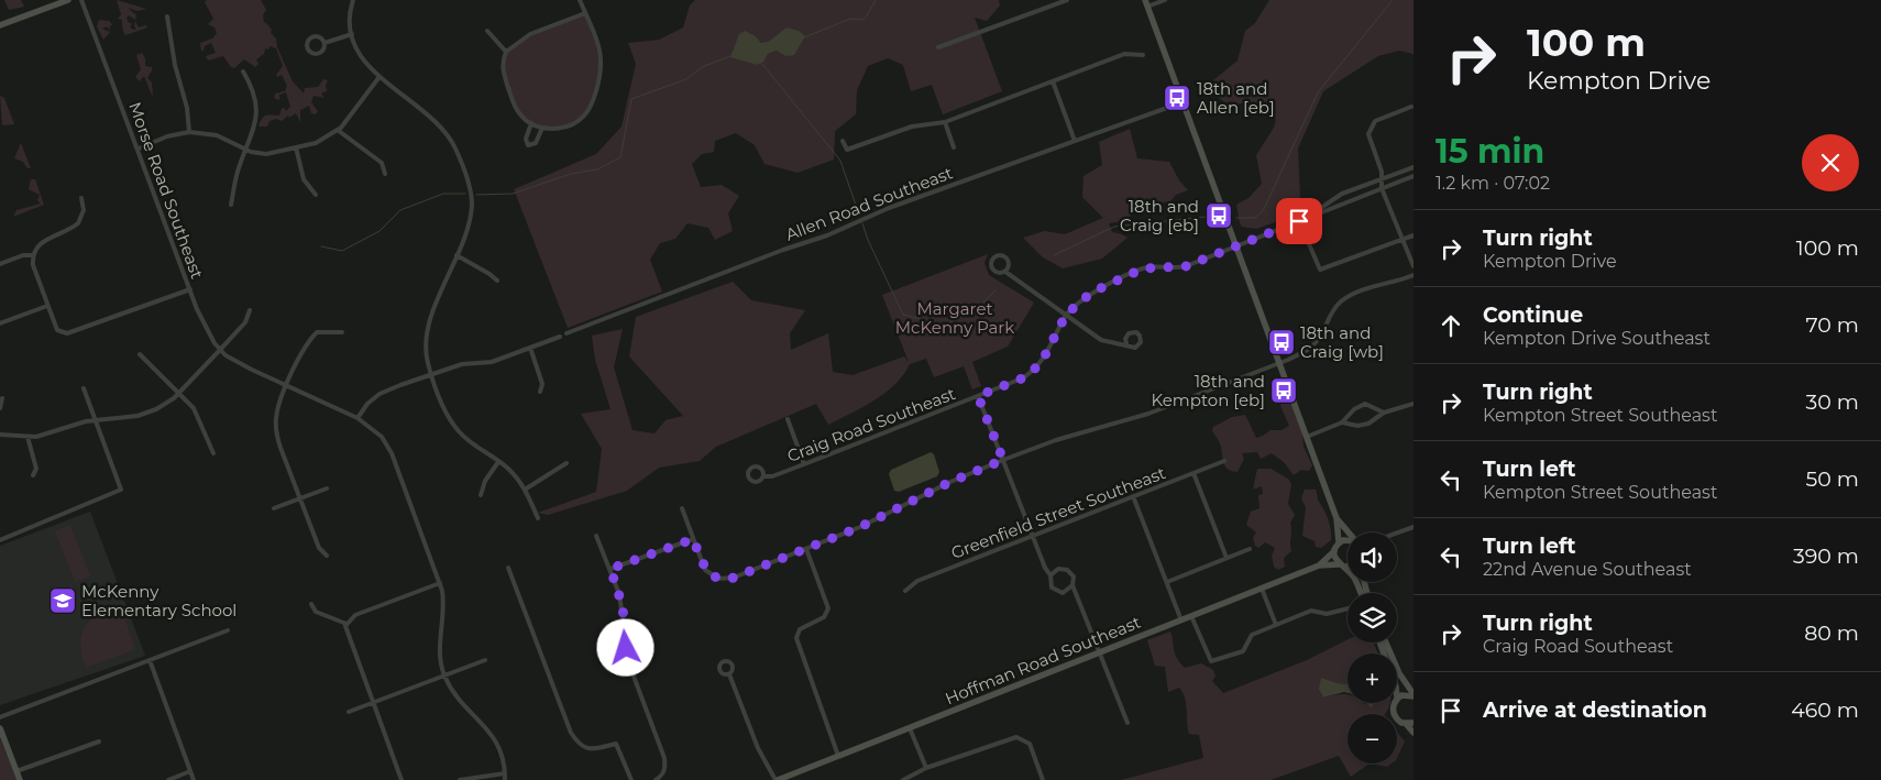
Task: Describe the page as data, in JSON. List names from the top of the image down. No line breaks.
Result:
{"streets":{"street":["Morse Road Southeast","Allen Road Southeast","Craig Road Southeast","Greenfield Street Southeast","Hoffman Road Southeast"]},"parks":["Margaret McKenny Park"],"places":{"bus stop":["18th and Allen [eb]","18th and Craig [eb]","18th and Craig [wb]","18th and Kempton [eb]"],"school or university":["McKenny Elementary School"]},"page":{"turn":["100 m","Kempton Drive"],"heading":["15 min","1.2 km · 07:02"],"list":[{"name":"Turn right","note":"Kempton Drive","value":"100 m"},{"name":"Continue","note":"Kempton Drive Southeast","value":"70 m"},{"name":"Turn right","note":"Kempton Street Southeast","value":"30 m"},{"name":"Turn left","note":"Kempton Street Southeast","value":"50 m"},{"name":"Turn left","note":"22nd Avenue Southeast","value":"390 m"},{"name":"Turn right","note":"Craig Road Southeast","value":"80 m"},{"name":"Arrive at destination","value":"460 m"}],"map_buttons":["+","−"]}}
